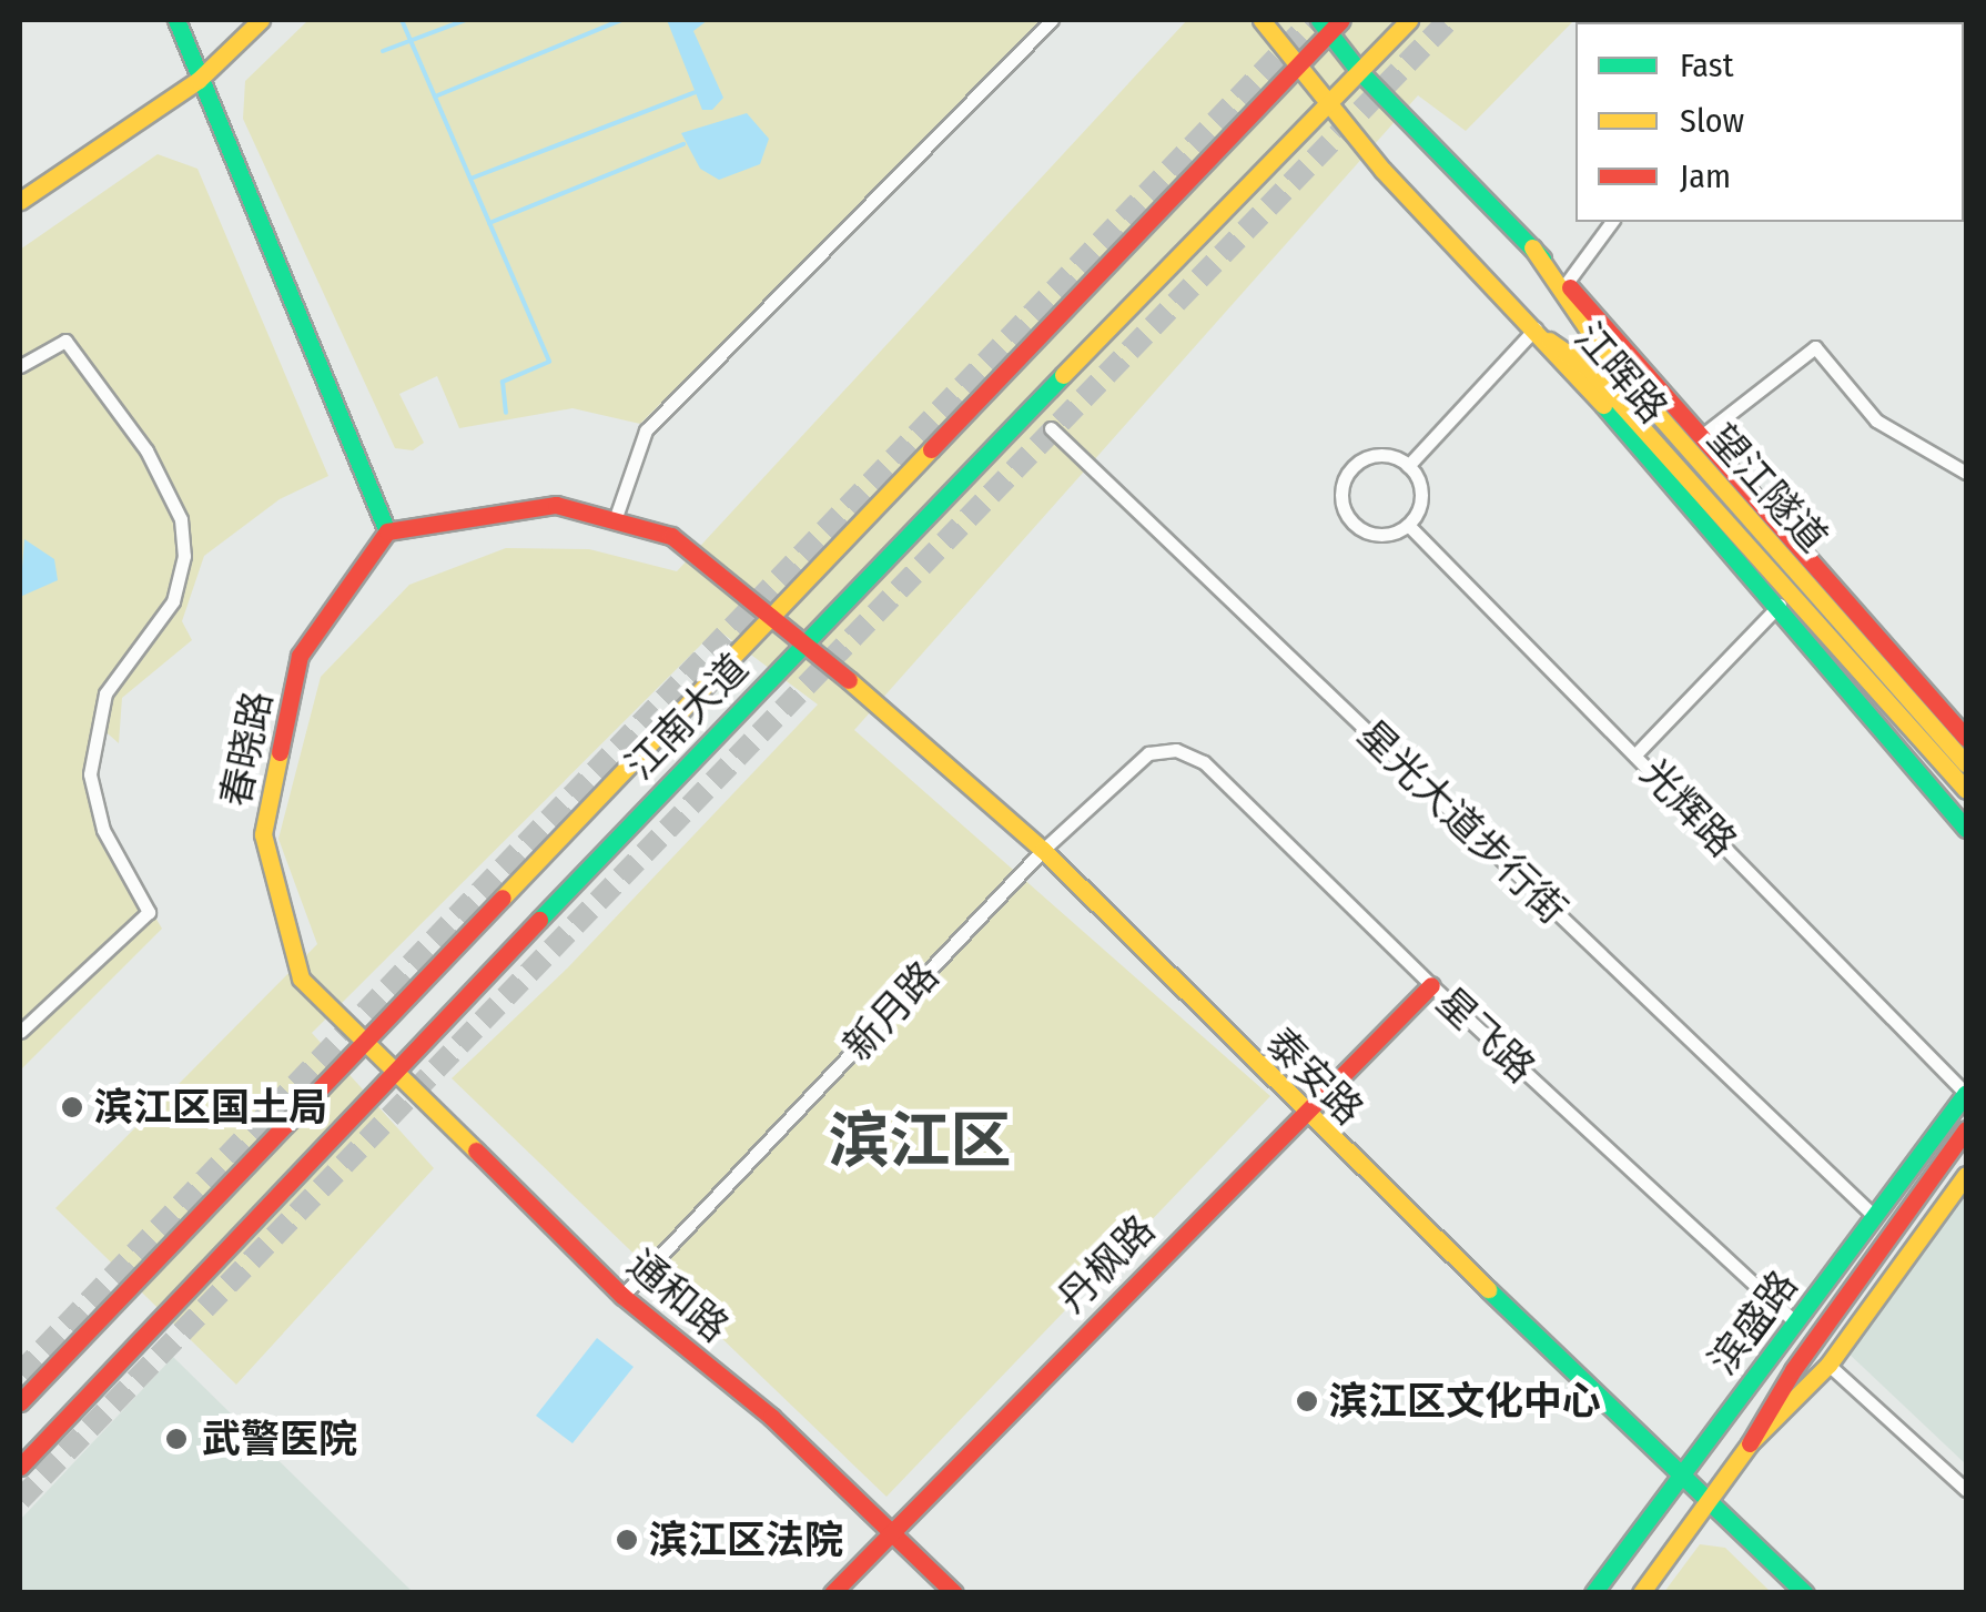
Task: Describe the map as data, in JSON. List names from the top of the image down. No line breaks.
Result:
{"streets":{"main road":["江晖路","望江隧道","江南大道","春晓路","泰安路","丹枫路","通和路","滨盛路"],"street":["光辉路","星光大道步行街","新月路","星飞路"]},"crossings":[["江晖路","望江隧道"],["江晖路","江南大道"],["江南大道","春晓路"],["江南大道","泰安路"],["江南大道","通和路"],["春晓路","通和路"],["光辉路","滨盛路"],["星光大道步行街","滨盛路"],["新月路","星飞路"],["新月路","泰安路"],["新月路","通和路"],["星飞路","丹枫路"],["星飞路","滨盛路"],["泰安路","丹枫路"],["泰安路","滨盛路"],["丹枫路","通和路"]],"districts":["滨江区"],"places":["滨江区国土局","滨江区文化中心","武警医院","滨江区法院"],"legend":["Fast","Slow","Jam"]}
